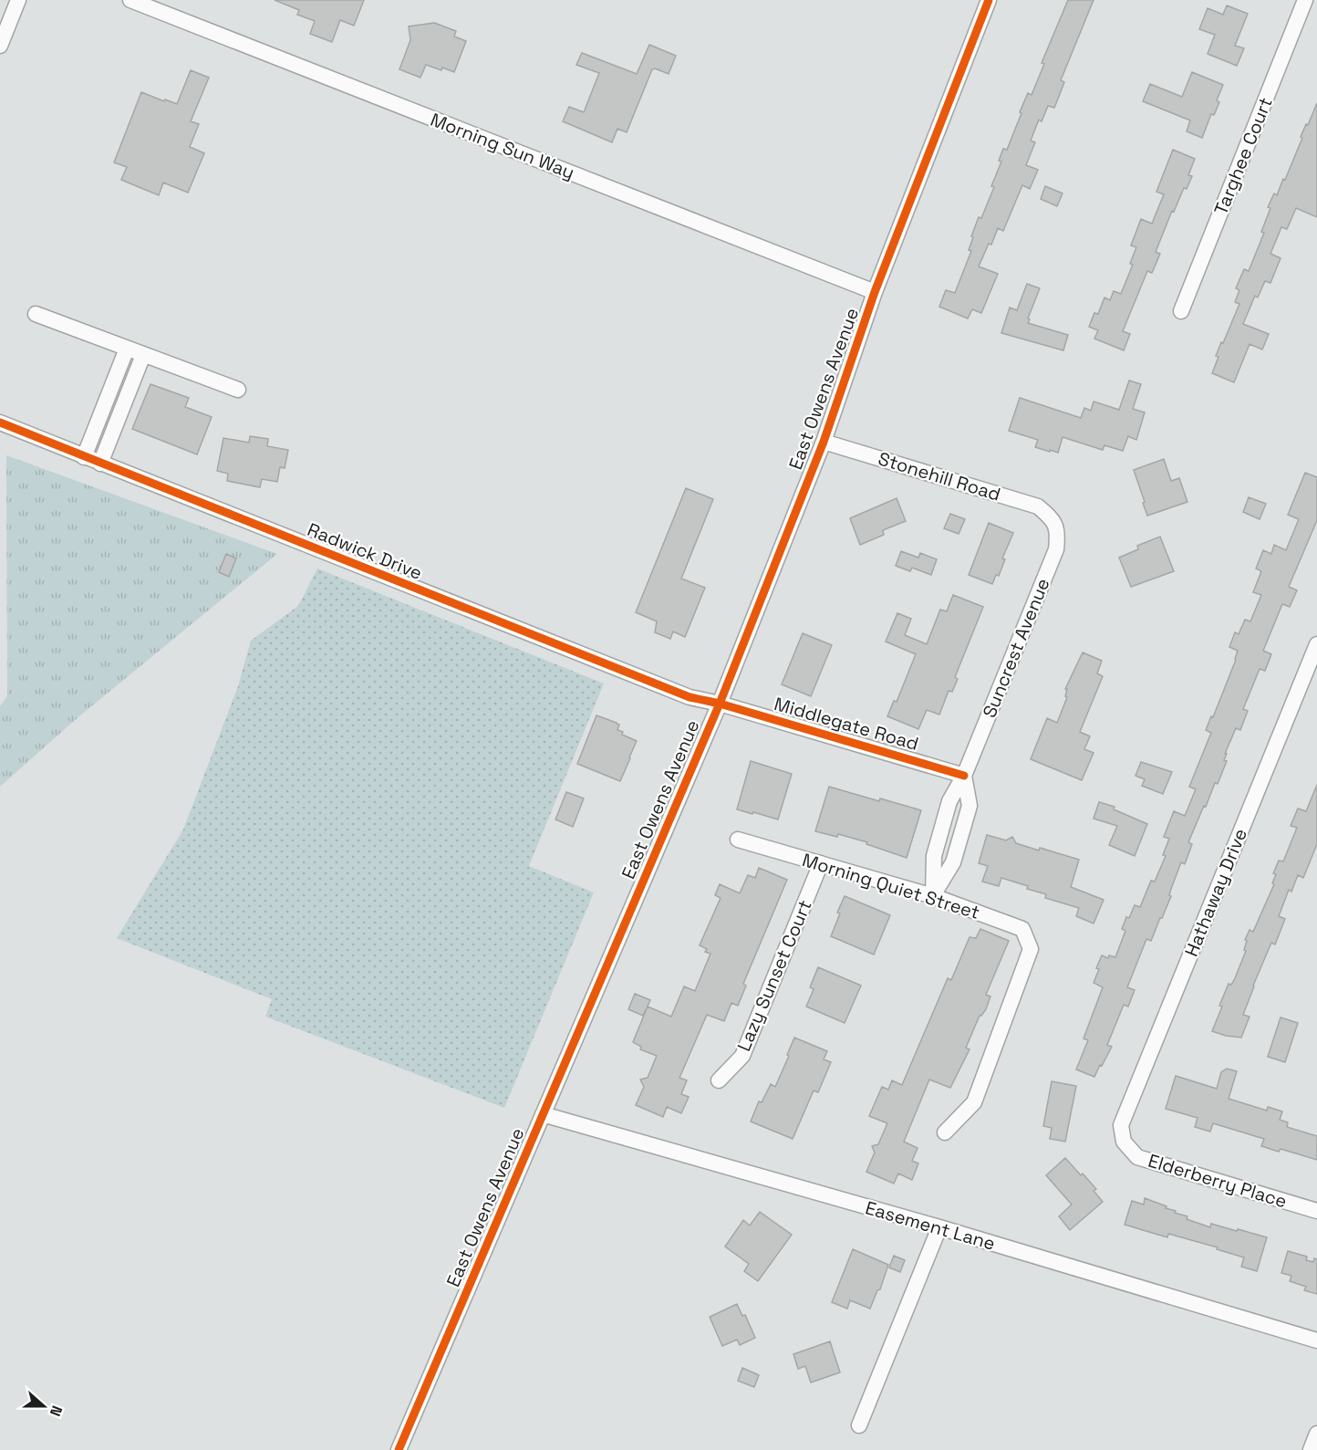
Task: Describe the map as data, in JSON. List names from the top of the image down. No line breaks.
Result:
{"streets":{"street":["Morning Sun Way","Targhee Court","East Owens Avenue","Stonehill Road","Radwick Drive","Suncrest Avenue","Middlegate Road","Morning Quiet Street","Hathaway Drive","Lazy Sunset Court","Elderberry Place","Easement Lane"]},"crossings":[["Morning Sun Way","East Owens Avenue"],["East Owens Avenue","Stonehill Road"],["East Owens Avenue","Radwick Drive"],["East Owens Avenue","Middlegate Road"],["East Owens Avenue","Easement Lane"],["Stonehill Road","Suncrest Avenue"],["Radwick Drive","Middlegate Road"],["Suncrest Avenue","Middlegate Road"],["Suncrest Avenue","Morning Quiet Street"],["Morning Quiet Street","Lazy Sunset Court"],["Hathaway Drive","Elderberry Place"]],"north":"right"}
